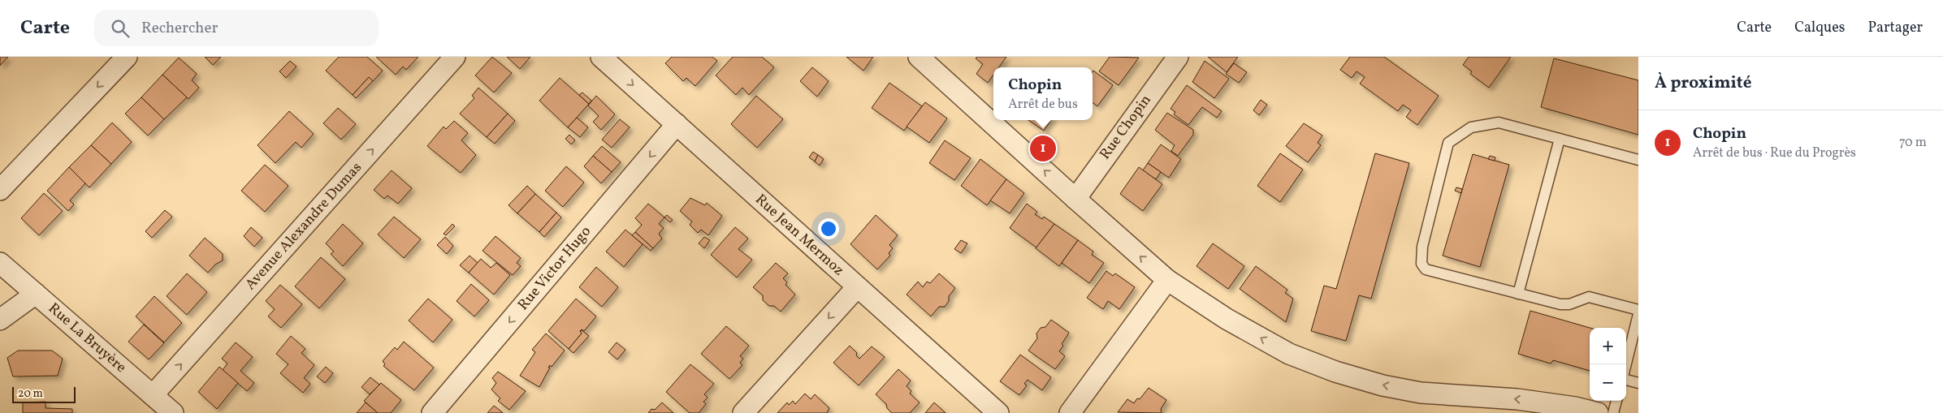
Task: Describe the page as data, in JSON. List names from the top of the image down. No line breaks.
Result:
{"streets":{"street":["Rue Chopin","Avenue Alexandre Dumas","Rue Jean Mermoz","Rue Victor Hugo","Rue La Bruyère"]},"crossings":[["Avenue Alexandre Dumas","Rue La Bruyère"],["Rue Jean Mermoz","Rue Victor Hugo"]],"one_way":["Avenue Alexandre Dumas","Rue Victor Hugo"],"scale_bar":"20 m","page":{"header":"Carte","search":"Rechercher","nav":["Carte","Calques","Partager"],"heading":"À proximité","popup":["Chopin","Arrêt de bus"],"list":[{"mark":"1","name":"Chopin","note":"Arrêt de bus · Rue du Progrès","value":"70 m"}],"pins":"1","map_buttons":["+","−"],"scale":"20 m"}}
